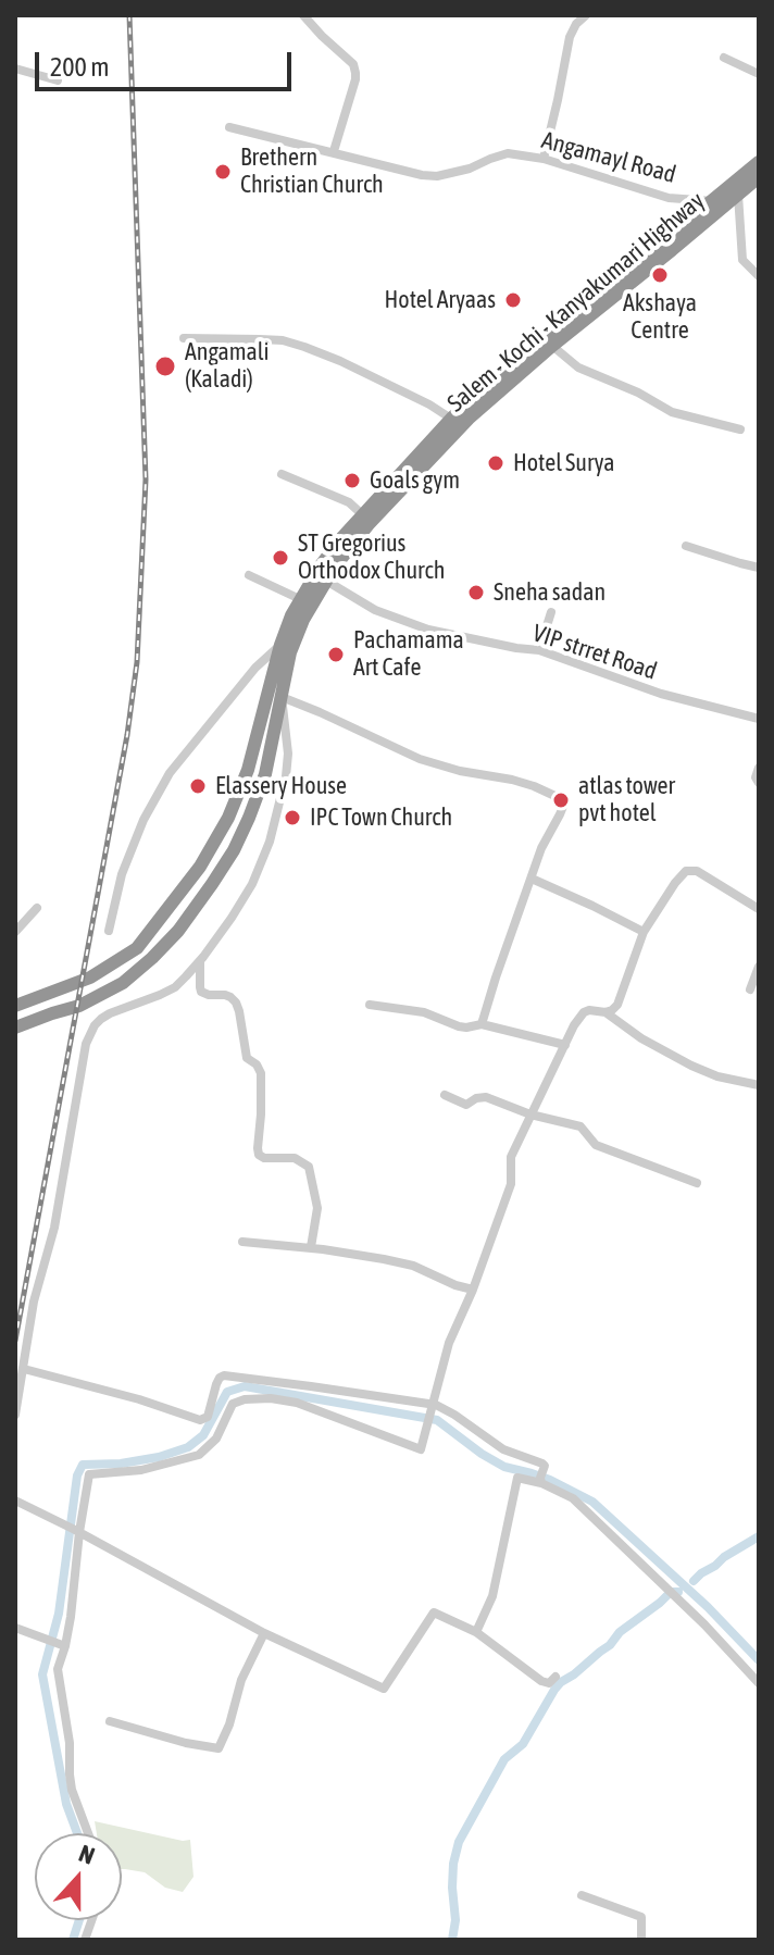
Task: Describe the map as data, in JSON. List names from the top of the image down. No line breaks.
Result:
{"streets":{"highway":["Salem - Kochi - Kanyakumari Highway"],"street":["Angamayl Road","VIP strret Road"]},"crossings":[["Angamayl Road","Salem - Kochi - Kanyakumari Highway"],["Salem - Kochi - Kanyakumari Highway","VIP strret Road"]],"places":["Brethern Christian Church","Akshaya Centre","Hotel Aryaas","Angamali (Kaladi)","Hotel Surya","Goals gym","ST Gregorius Orthodox Church","Sneha sadan","Pachamama Art Cafe","Elassery House","atlas tower pvt hotel","IPC Town Church"],"scale_bar":"200 m","north":"top"}
